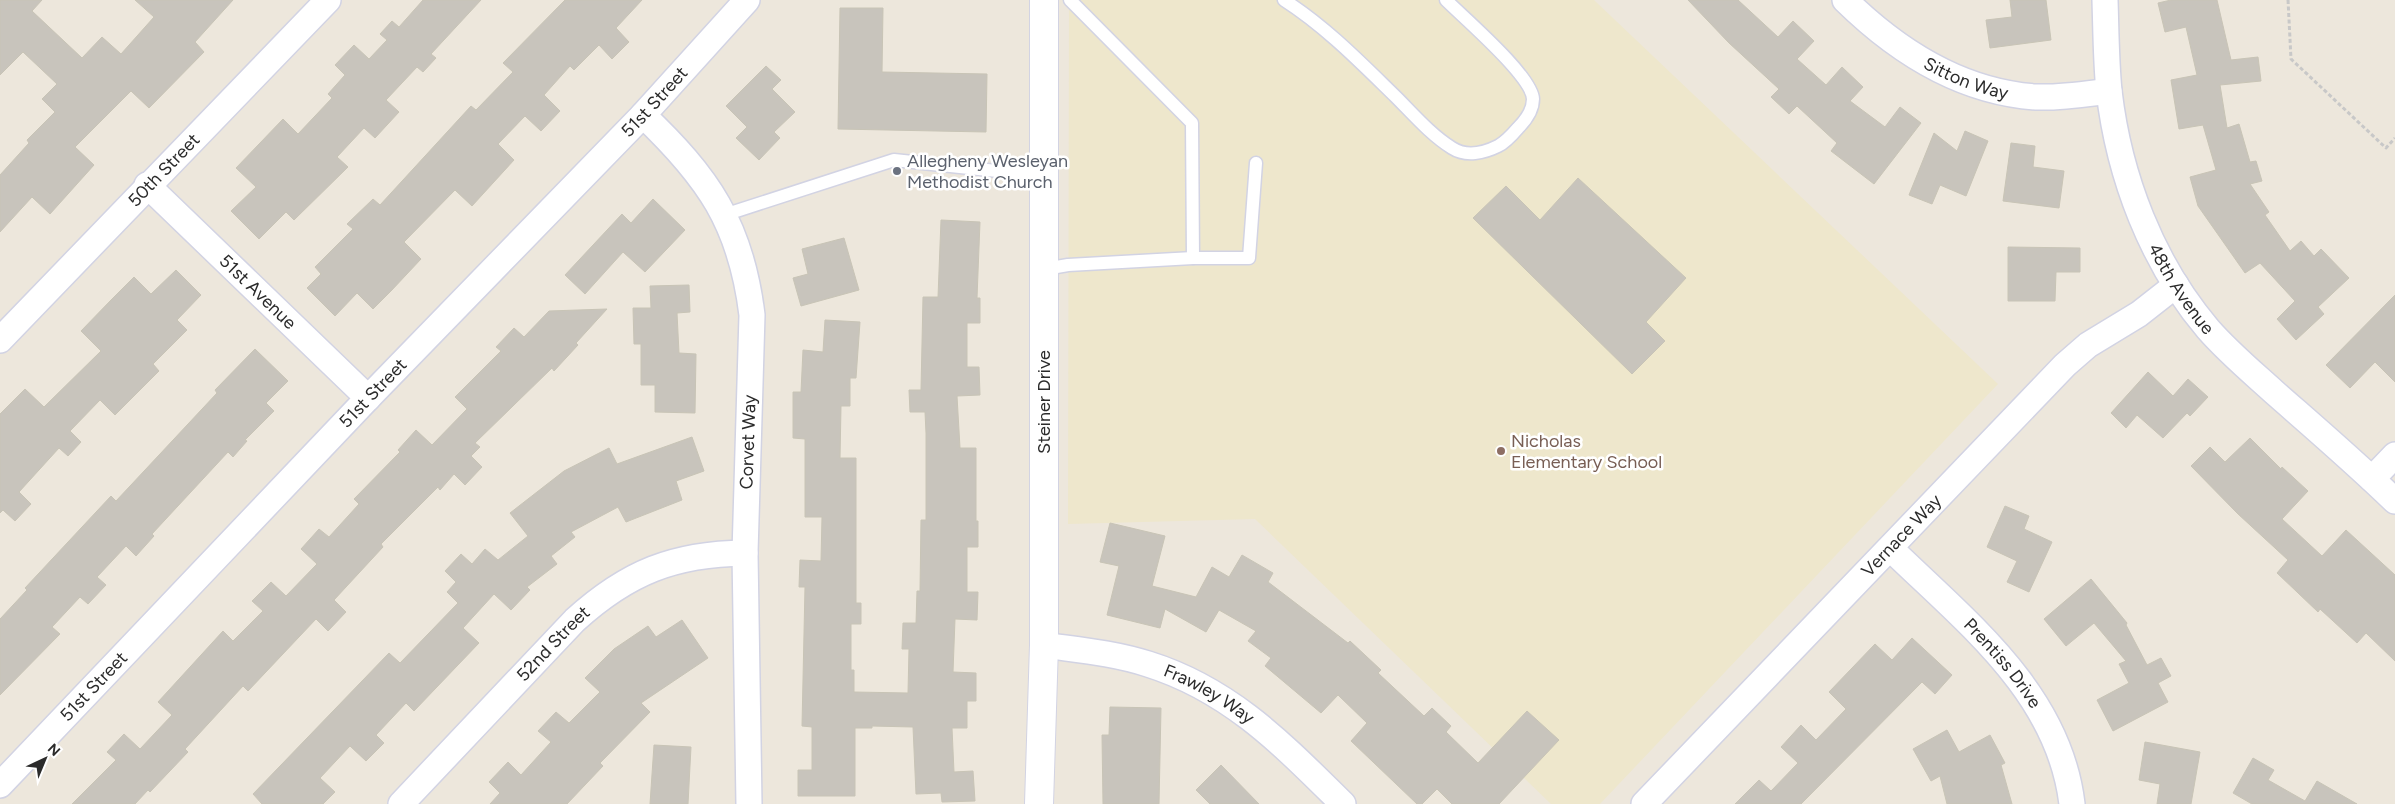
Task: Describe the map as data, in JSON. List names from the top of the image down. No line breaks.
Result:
{"streets":{"street":["Sitton Way","51st Street","50th Street","48th Avenue","51st Avenue","Steiner Drive","Corvet Way","Vernace Way","52nd Street","Prentiss Drive","Frawley Way"]},"crossings":[["Sitton Way","48th Avenue"],["51st Street","51st Avenue"],["51st Street","Corvet Way"],["50th Street","51st Avenue"],["48th Avenue","Vernace Way"],["Steiner Drive","Frawley Way"],["Corvet Way","52nd Street"],["Vernace Way","Prentiss Drive"]],"places":["Allegheny Wesleyan Methodist Church","Nicholas Elementary School"],"north":"top right"}
